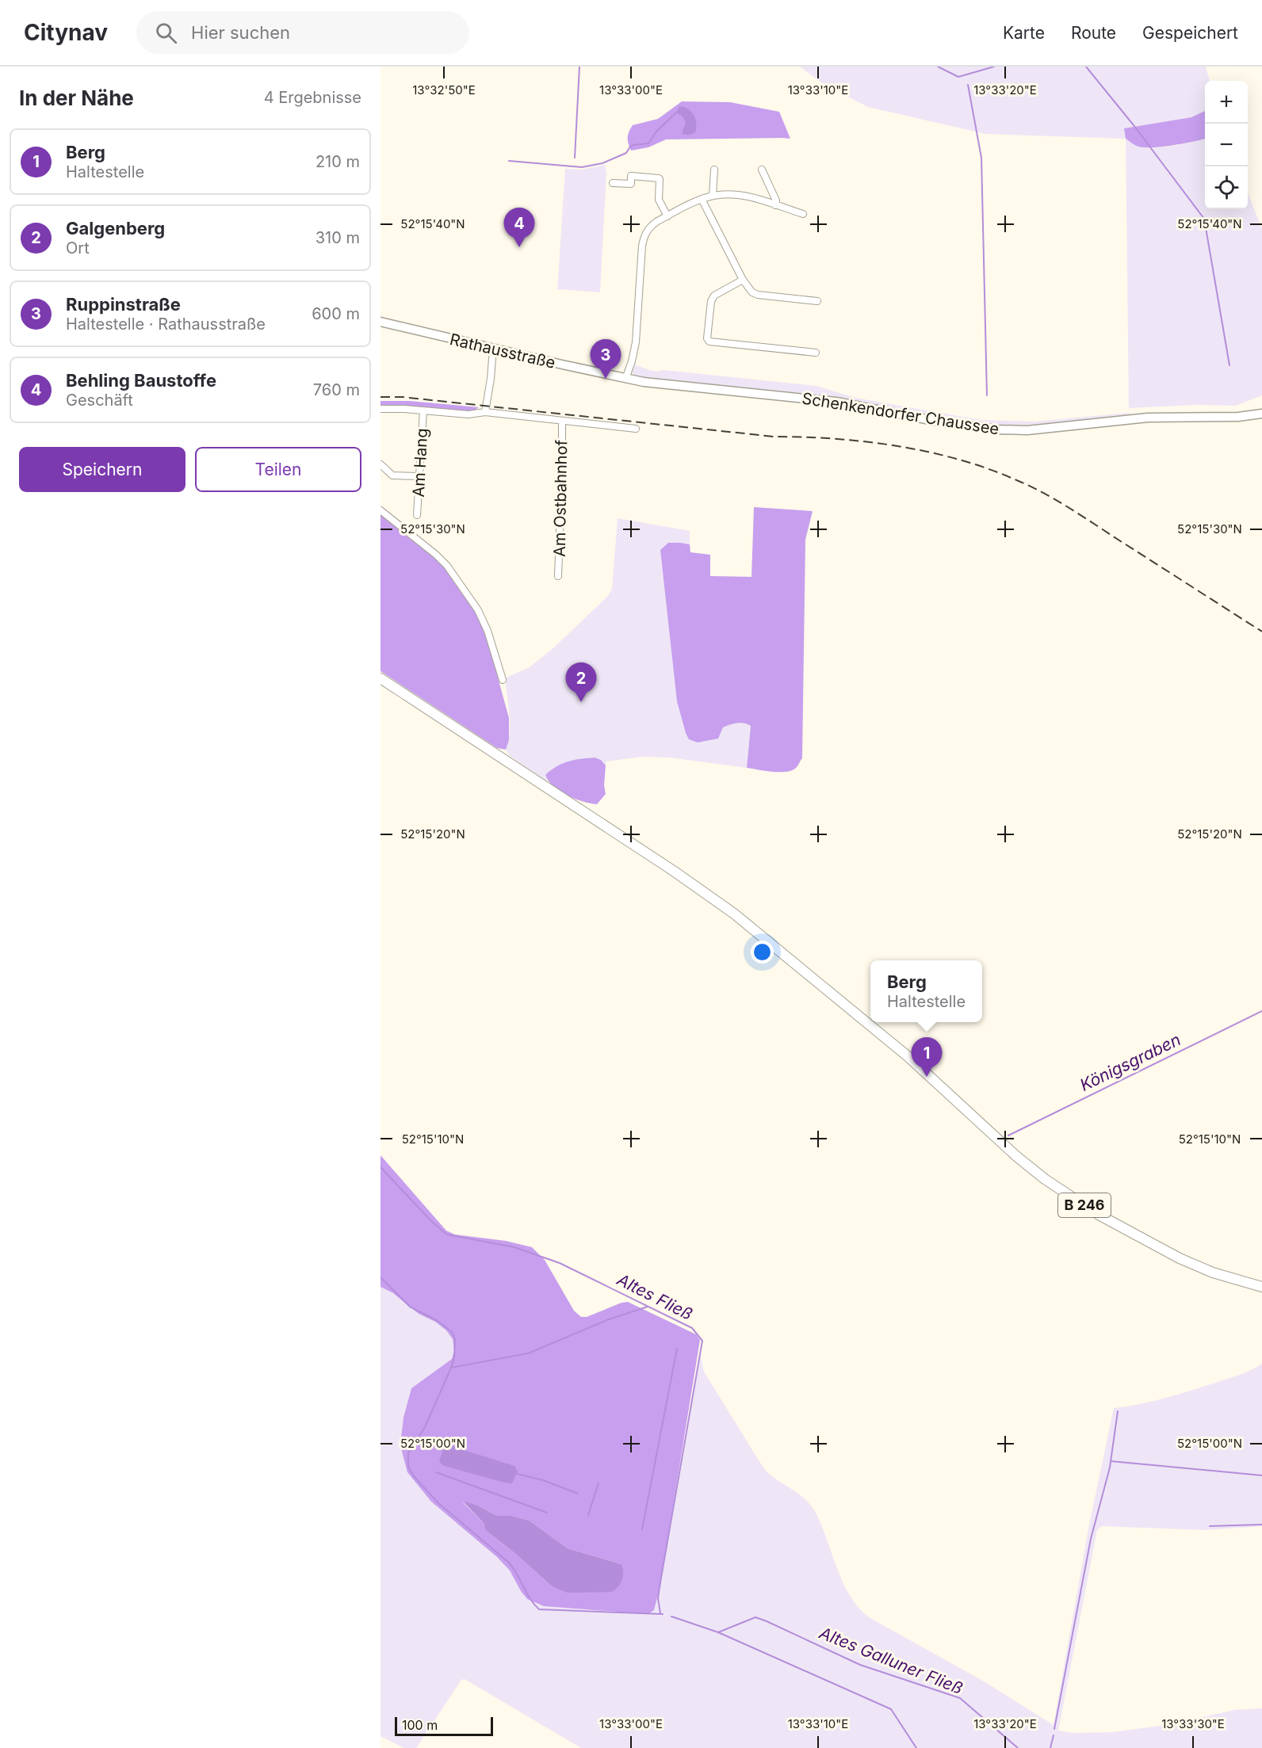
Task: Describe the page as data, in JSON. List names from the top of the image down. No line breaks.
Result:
{"streets":{"main road":["Rathausstraße","Schenkendorfer Chaussee","B 246"],"street":["Am Hang","Am Ostbahnhof"]},"crossings":[["Rathausstraße","Schenkendorfer Chaussee"],["Am Hang","Am Ostbahnhof"]],"water":["Königsgraben","Altes Fließ","Altes Galluner Fließ"],"scale_bar":"100 m","page":{"header":"Citynav","search":"Hier suchen","nav":["Karte","Route","Gespeichert"],"heading":["In der Nähe","4 Ergebnisse"],"map_buttons":["+","−"],"list":[{"mark":"1","name":"Berg","note":"Haltestelle","value":"210 m"},{"mark":"2","name":"Galgenberg","note":"Ort","value":"310 m"},{"mark":"3","name":"Ruppinstraße","note":"Haltestelle · Rathausstraße","value":"600 m"},{"mark":"4","name":"Behling Baustoffe","note":"Geschäft","value":"760 m"}],"pins":["4","3","2","1"],"buttons":["Speichern","Teilen"],"popup":["Berg","Haltestelle"],"scale":"100 m"},"coordinates":["13°32'50\"E","13°33'00\"E","13°33'10\"E","13°33'20\"E","52°15'40\"N","52°15'30\"N","52°15'20\"N","52°15'10\"N","52°15'00\"N","13°33'30\"E"]}
